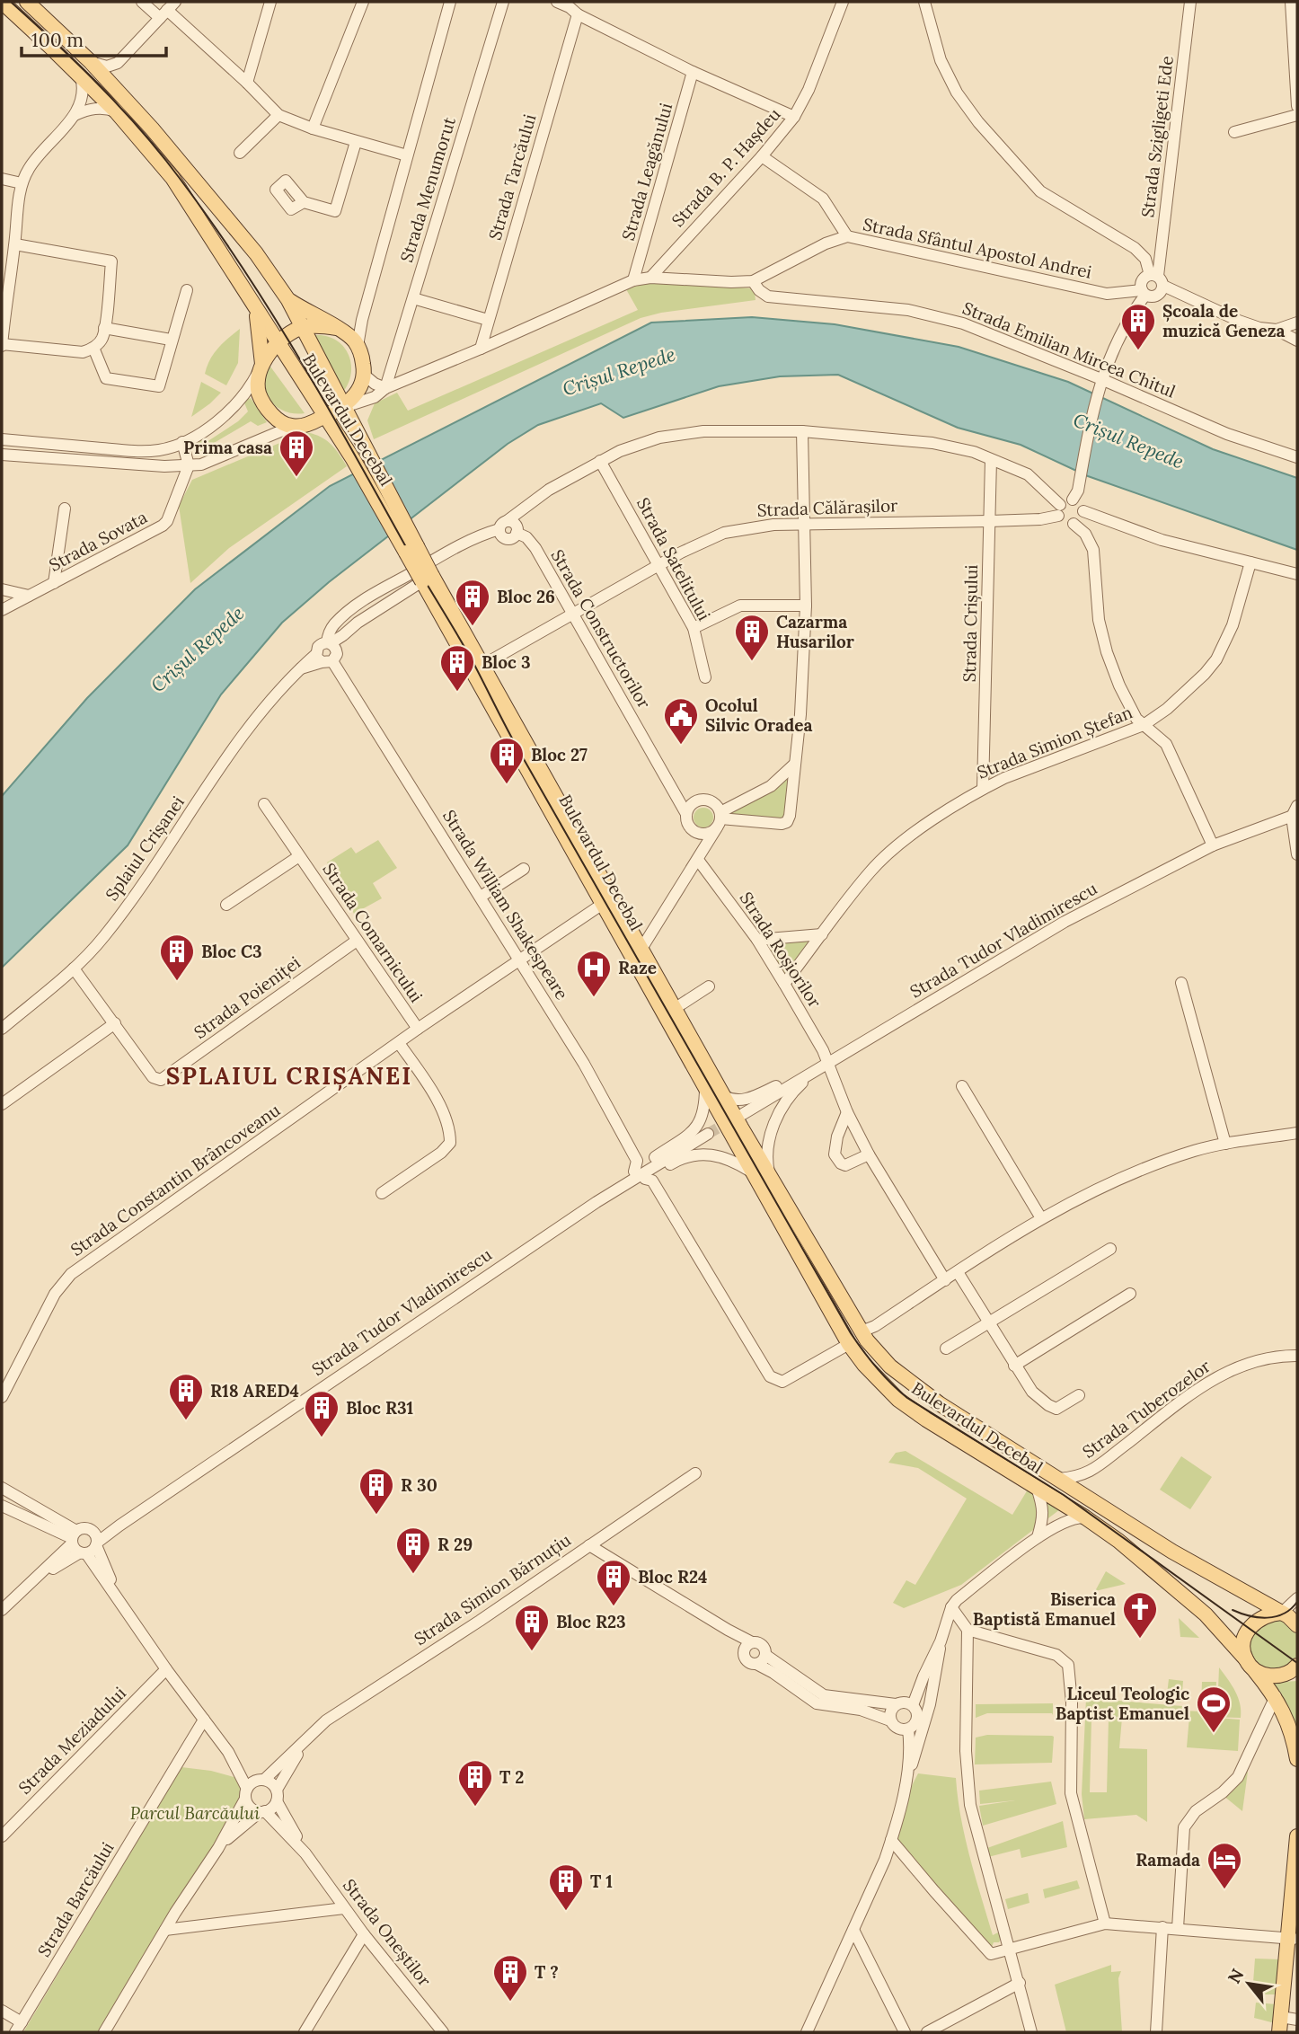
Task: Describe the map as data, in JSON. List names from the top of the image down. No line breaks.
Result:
{"streets":{"main road":["Bulevardul Decebal"],"street":["Strada Szigligeti Ede","Strada B. P. Hașdeu","Strada Leagănului","Strada Tarcăului","Strada Menumorut","Strada Sfântul Apostol Andrei","Strada Emilian Mircea Chitul","Strada Călărașilor","Strada Sovata","Strada Satelitului","Strada Crișului","Strada Constructorilor","Strada Simion Ștefan","Splaiul Crișanei","Strada William Shakespeare","Strada Comarnicului","Strada Tudor Vladimirescu","Strada Roșiorilor","Strada Poieniței","Strada Constantin Brâncoveanu","Strada Tuberozelor","Strada Simion Bărnuțiu","Strada Meziadului","Strada Barcăului","Strada Oneștilor"]},"crossings":[["Strada B. P. Hașdeu","Strada Sfântul Apostol Andrei"],["Strada Leagănului","Strada Sfântul Apostol Andrei"],["Strada Tarcăului","Strada Sfântul Apostol Andrei"],["Strada Menumorut","Strada Sfântul Apostol Andrei"],["Strada Sfântul Apostol Andrei","Strada Emilian Mircea Chitul"],["Strada Sfântul Apostol Andrei","Bulevardul Decebal"],["Bulevardul Decebal","Strada Călărașilor"],["Bulevardul Decebal","Strada Constantin Brâncoveanu"],["Bulevardul Decebal","Strada Tuberozelor"],["Strada Călărașilor","Strada Satelitului"],["Strada Călărașilor","Strada Crișului"],["Strada Călărașilor","Strada Constructorilor"],["Strada Crișului","Strada Simion Ștefan"],["Strada Simion Ștefan","Strada Roșiorilor"],["Splaiul Crișanei","Strada William Shakespeare"],["Strada William Shakespeare","Strada Constantin Brâncoveanu"],["Strada Comarnicului","Strada Poieniței"],["Strada Comarnicului","Strada Constantin Brâncoveanu"],["Strada Tudor Vladimirescu","Strada Roșiorilor"],["Strada Simion Bărnuțiu","Strada Oneștilor"]],"districts":["SPLAIUL CRIȘANEI"],"water":["Crișul Repede"],"parks":["Parcul Barcăului"],"places":{"building":["Școala de muzică Geneza","Prima casa","Bloc 26","Cazarma Husarilor","Bloc 3","Bloc 27","Bloc C3","R18 ARED4","Bloc R31","R 30","R 29","Bloc R24","Bloc R23","T 2","T 1","T ?"],"public building":["Ocolul Silvic Oradea"],"hospital":["Raze"],"church":["Biserica Baptistă Emanuel"],"sports":["Liceul Teologic Baptist Emanuel"],"hotel":["Ramada"]},"scale_bar":"100 m","north":"top left"}
